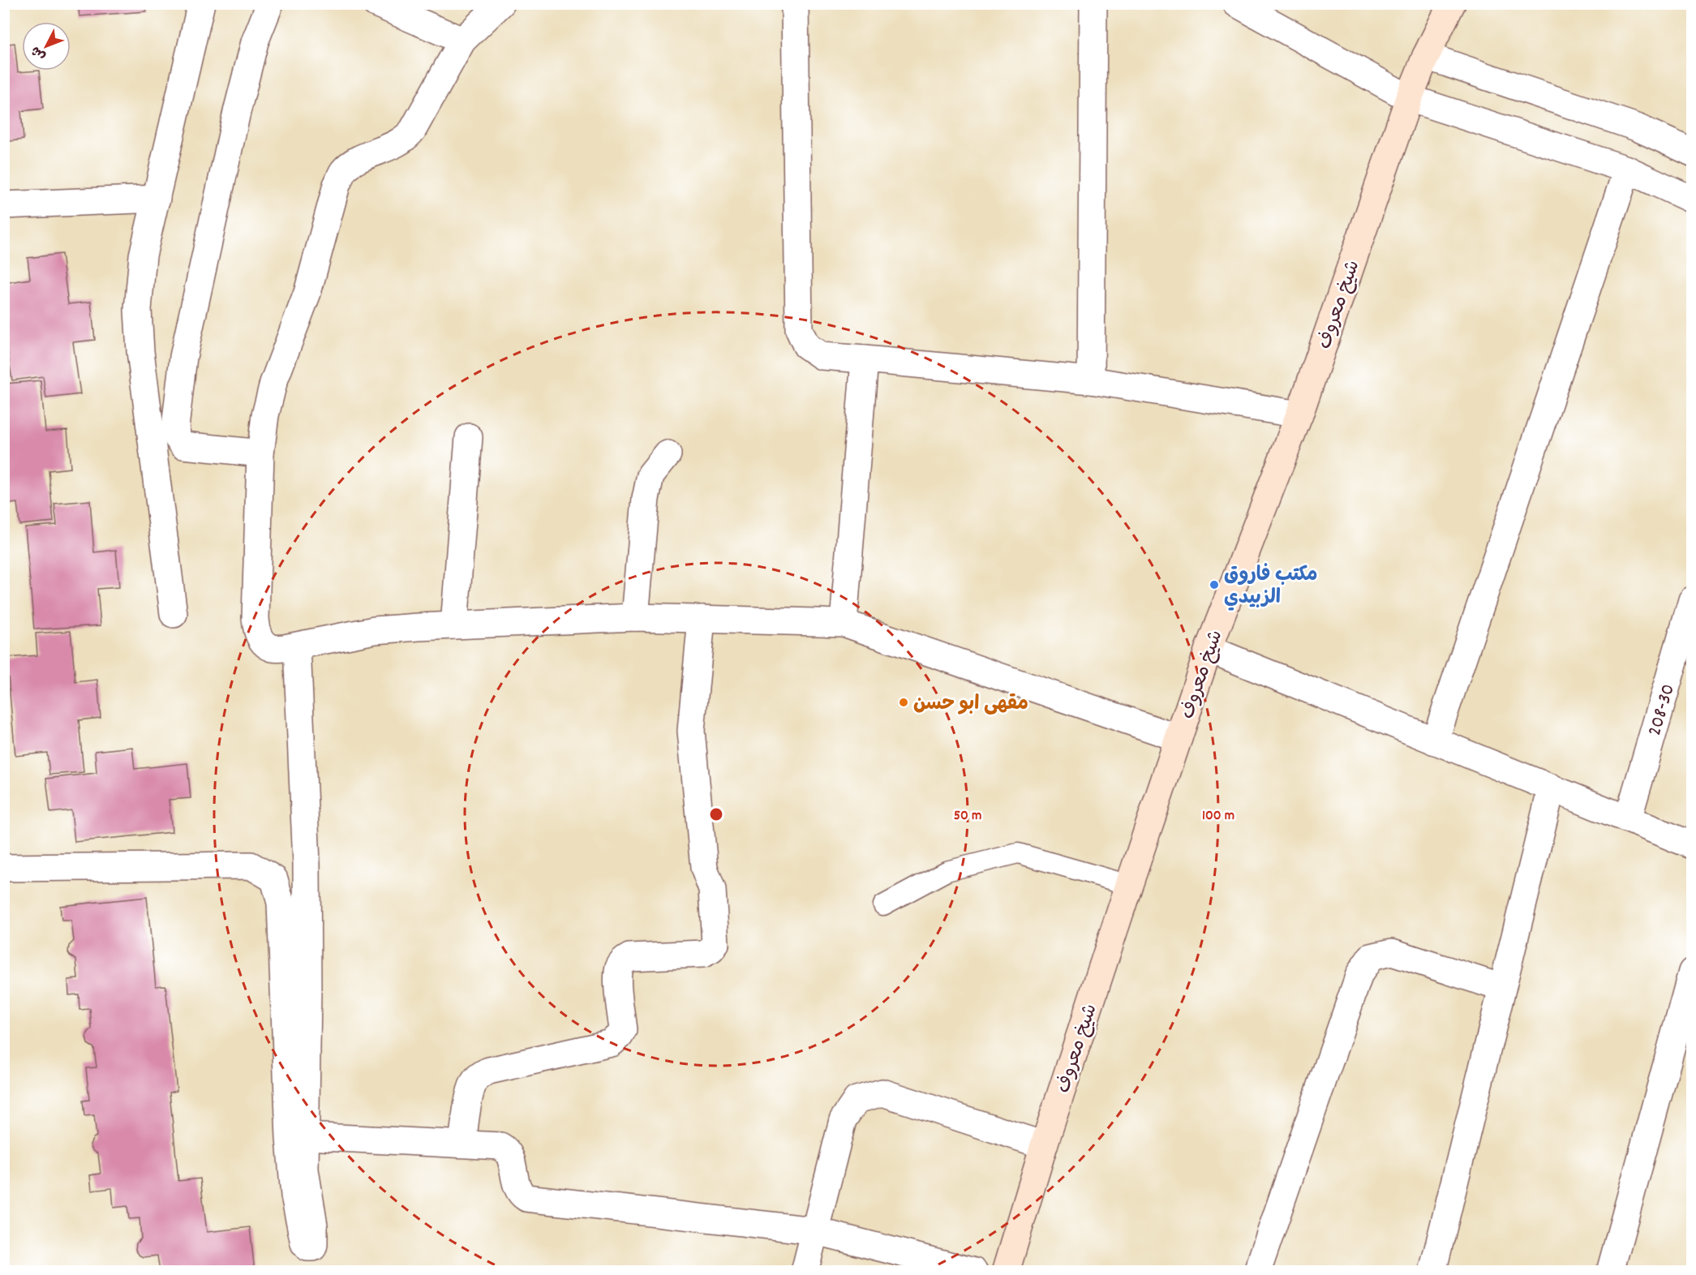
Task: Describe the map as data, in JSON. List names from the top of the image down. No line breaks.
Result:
{"streets":{"street":["شیخ معروف","208-30"]},"places":["مكتب فاروق الزبيدي","مقهى ابو حسن"],"north":"bottom left","rings":["50 m","100 m"]}
